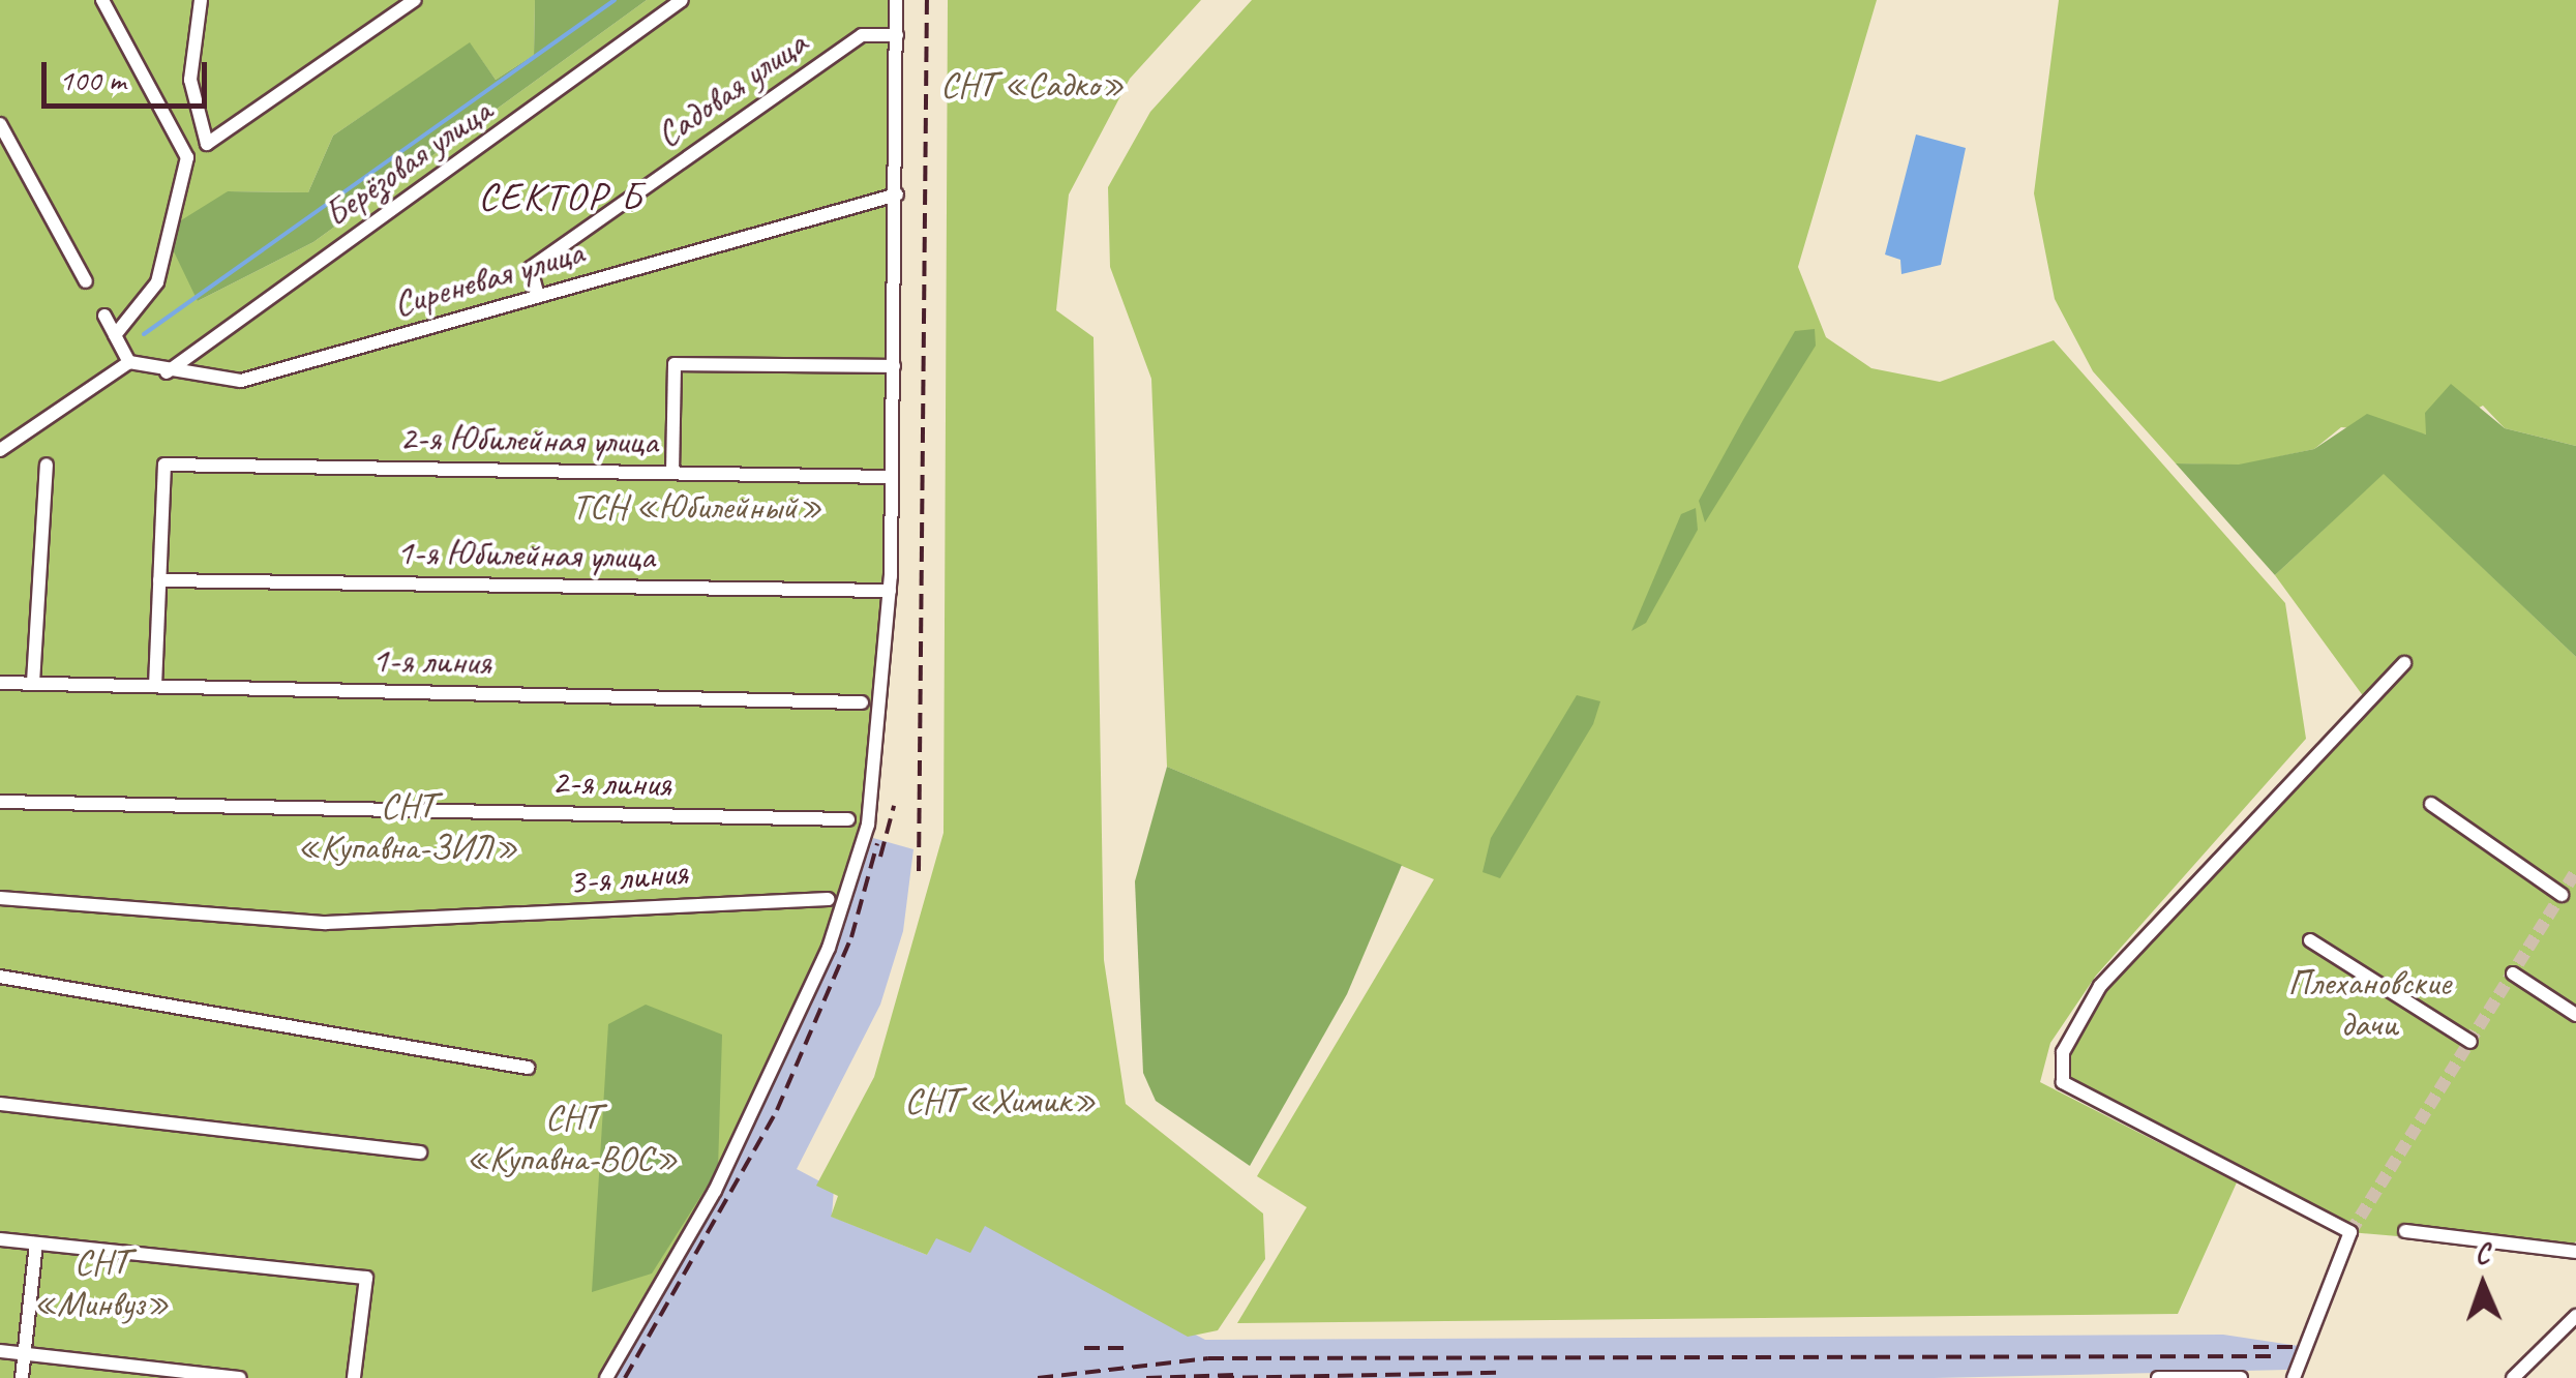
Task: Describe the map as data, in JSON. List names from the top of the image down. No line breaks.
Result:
{"streets":{"street":["Садовая улица","Берёзовая улица","Сиреневая улица","2-я Юбилейная улица","1-я Юбилейная улица","1-я линия","2-я линия","3-я линия"]},"crossings":[["Садовая улица","Сиреневая улица"],["Берёзовая улица","Сиреневая улица"],["2-я Юбилейная улица","1-я Юбилейная улица"]],"districts":["СЕКТОР Б"],"parks":["СНТ «Садко»","ТСН «Юбилейный»","СНТ «Купавна-ЗИЛ»","Плехановские дачи","СНТ «Химик»","СНТ «Купавна-ВОС»","СНТ «Минвуз»"],"scale_bar":"100 m","north":"top"}
